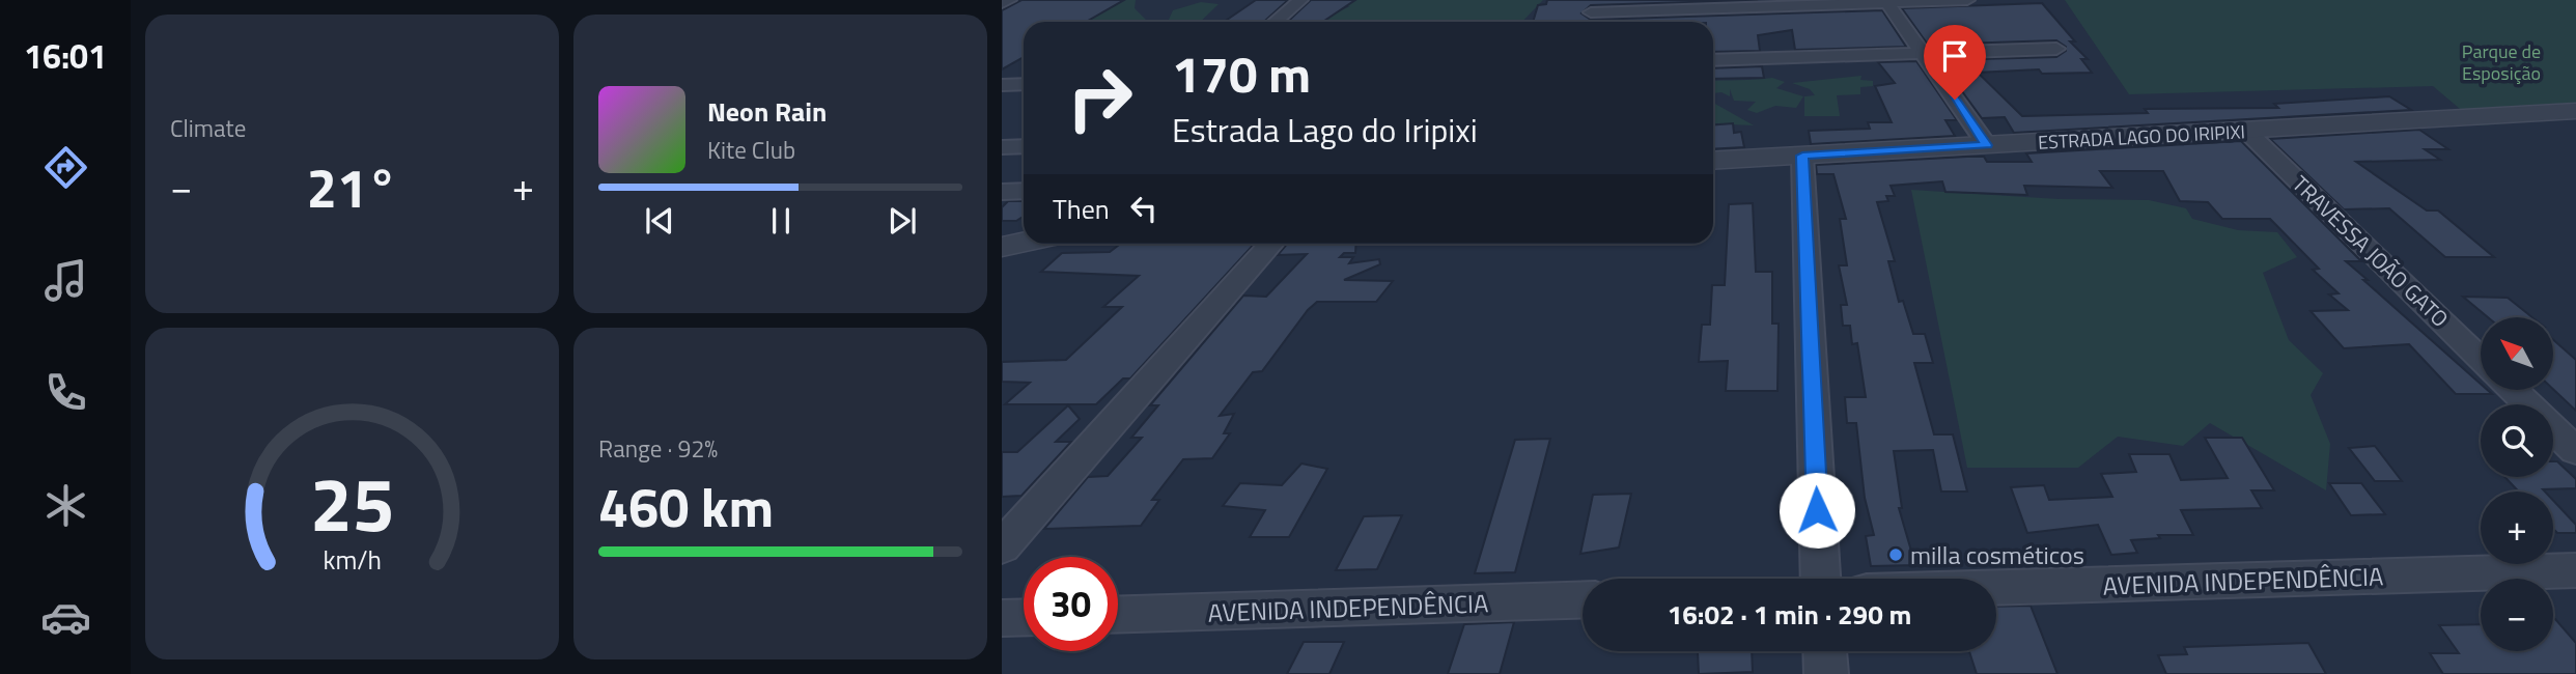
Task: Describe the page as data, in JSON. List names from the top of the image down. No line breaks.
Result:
{"streets":{"street":["ESTRADA LAGO DO IRIPIXI","TRAVESSA JOÃO GATO","AVENIDA INDEPENDÊNCIA"]},"crossings":[["ESTRADA LAGO DO IRIPIXI","TRAVESSA JOÃO GATO"]],"parks":["Parque de Esposição"],"places":["milla cosméticos"],"north":"top left","page":{"tabs":"16:01","tile":["Climate",["Range · 92%","460 km"]],"turn":["170 m","Estrada Lago do Iripixi"],"song":["Neon Rain","Kite Club"],"heat":["−","21°","+"],"then":"Then","map_buttons":["+","−"],"limit":"30","trip":"16:02 · 1 min · 290 m","gauge":["25","km/h"]}}
